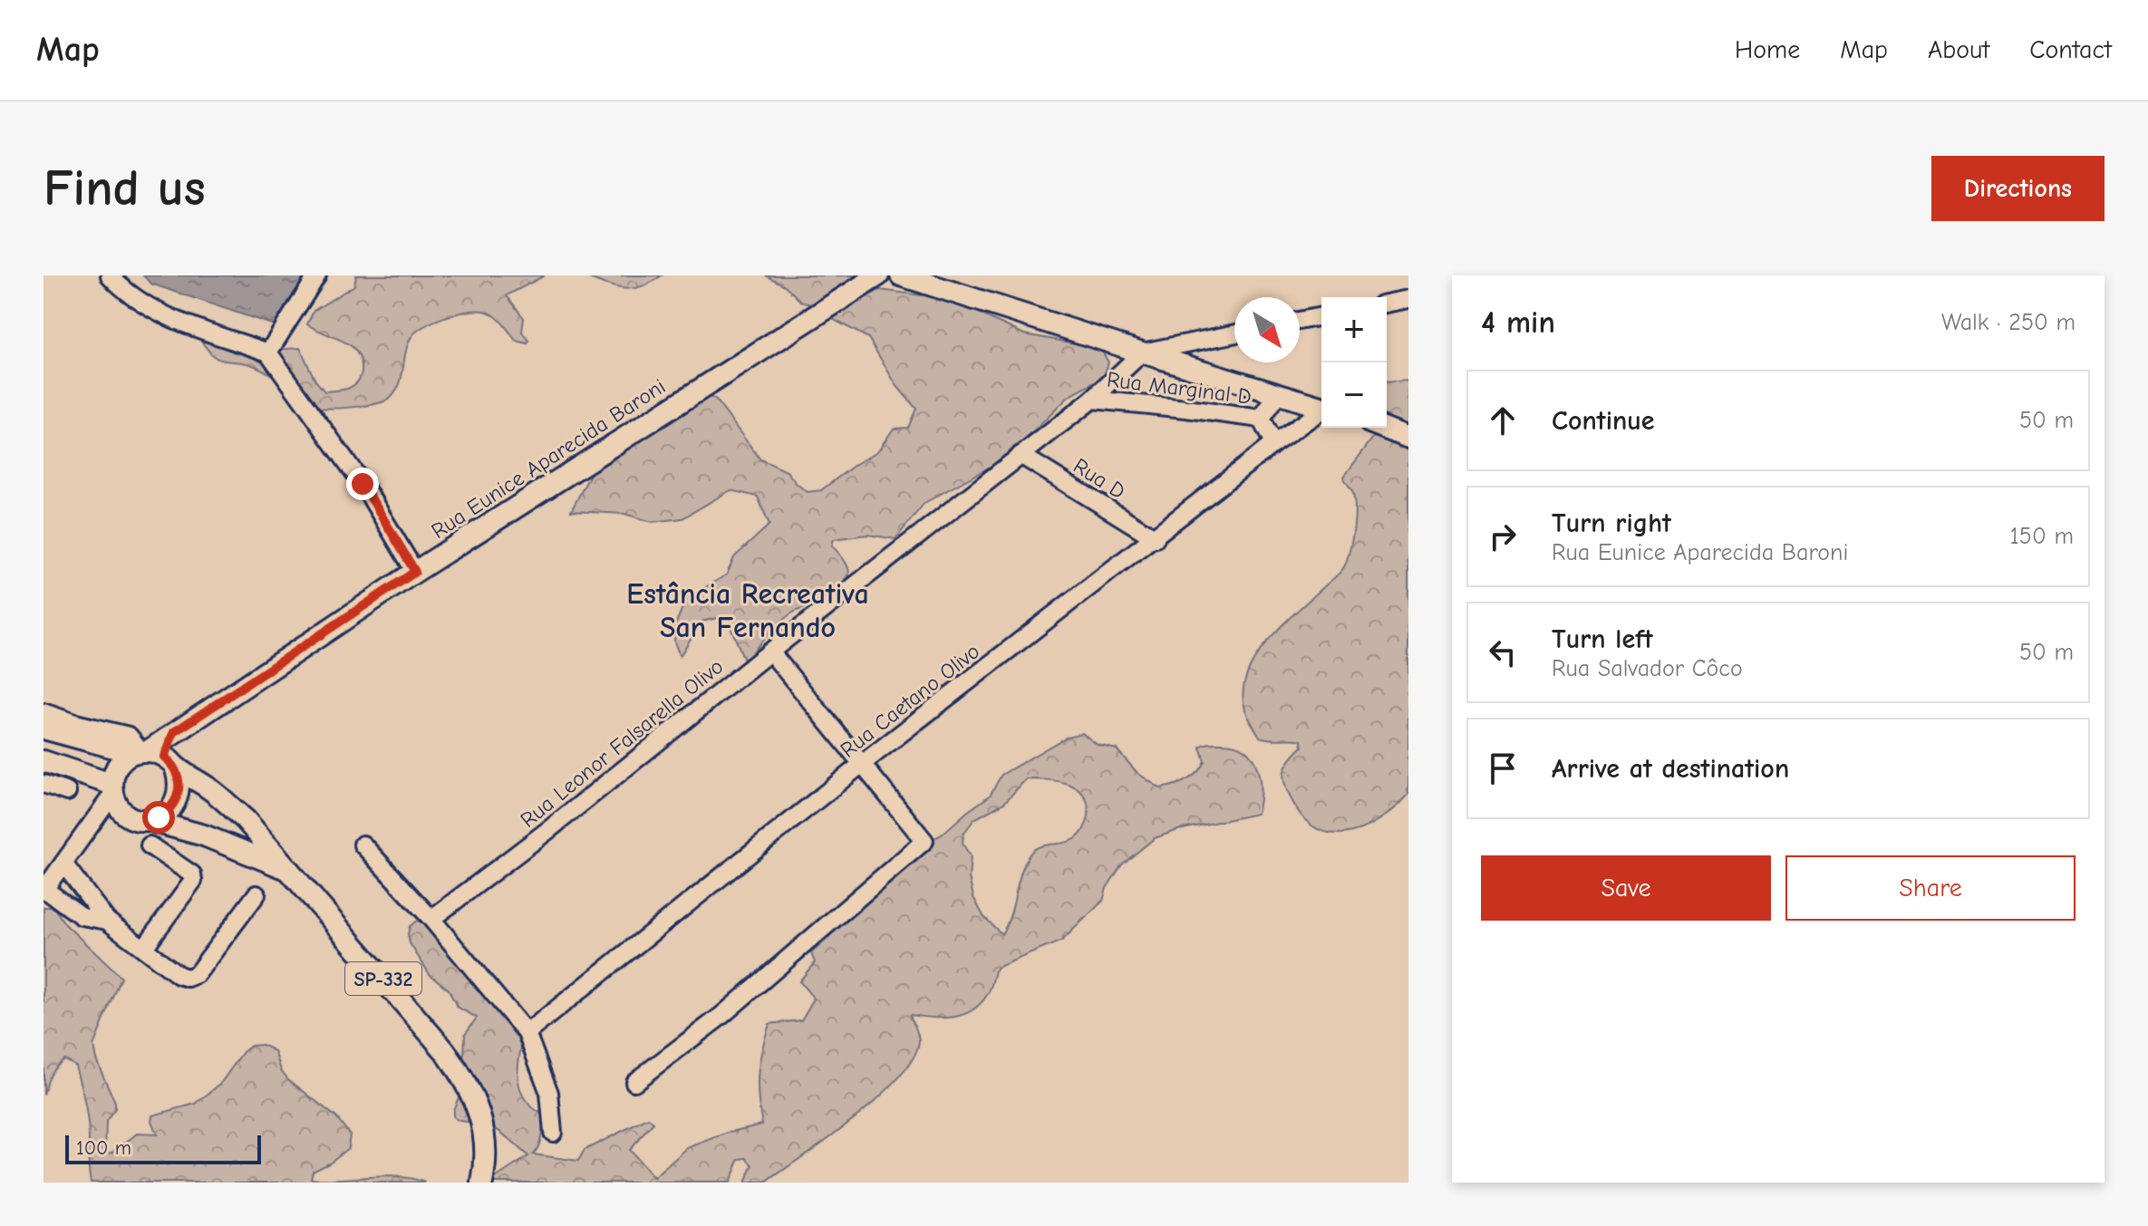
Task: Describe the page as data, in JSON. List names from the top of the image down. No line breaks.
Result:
{"streets":{"main road":["Rua Eunice Aparecida Baroni","SP-332"],"street":["Rua Marginal D","Rua D","Rua Caetano Olivo","Rua Leonor Falsarella Olivo"]},"crossings":[["Rua Marginal D","Rua Leonor Falsarella Olivo"],["Rua Eunice Aparecida Baroni","SP-332"],["Rua D","Rua Caetano Olivo"],["Rua D","Rua Leonor Falsarella Olivo"]],"districts":["Estância Recreativa San Fernando"],"scale_bar":"100 m","north":"bottom right","page":{"header":"Map","nav":["Home","Map","About","Contact"],"buttons":["Directions",["Save","Share"]],"title":"Find us","heading":["4 min","Walk · 250 m"],"map_buttons":["+","−"],"list":[["Continue","50 m"],["Turn right","Rua Eunice Aparecida Baroni","150 m"],["Turn left","Rua Salvador Côco","50 m"],"Arrive at destination"],"scale":"100 m"}}
